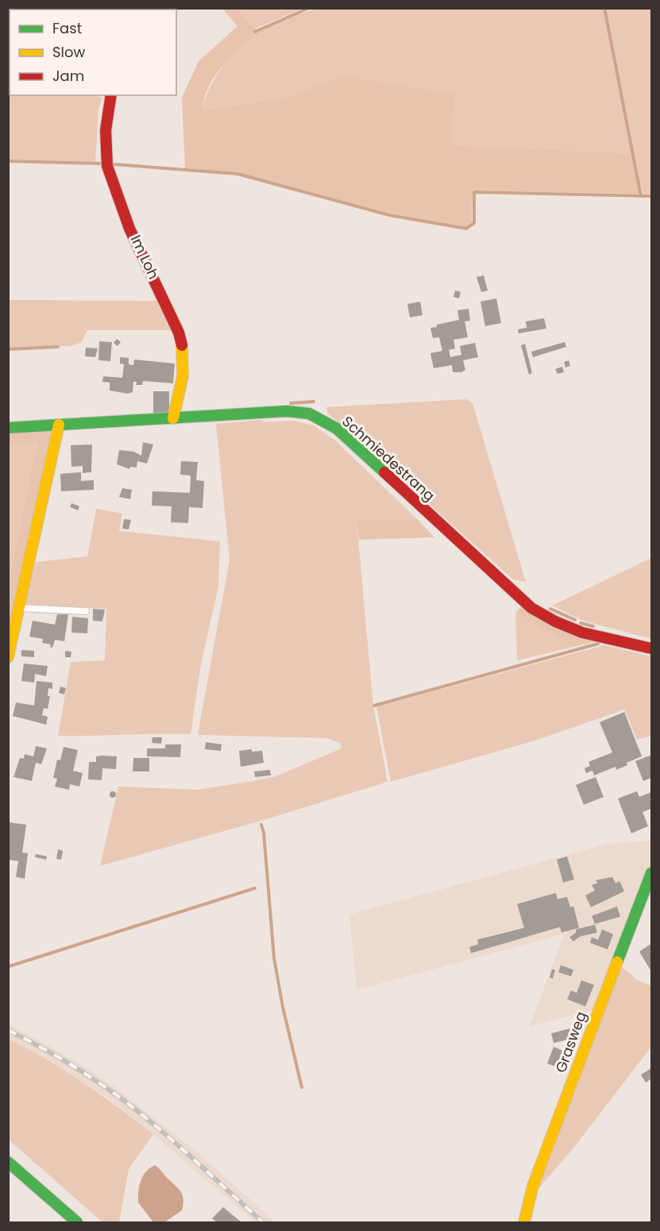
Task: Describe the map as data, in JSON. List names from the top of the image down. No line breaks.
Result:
{"streets":{"street":["Im Loh","Schmiedestrang","Grasweg"]},"crossings":[["Im Loh","Schmiedestrang"]],"legend":["Fast","Slow","Jam"]}
